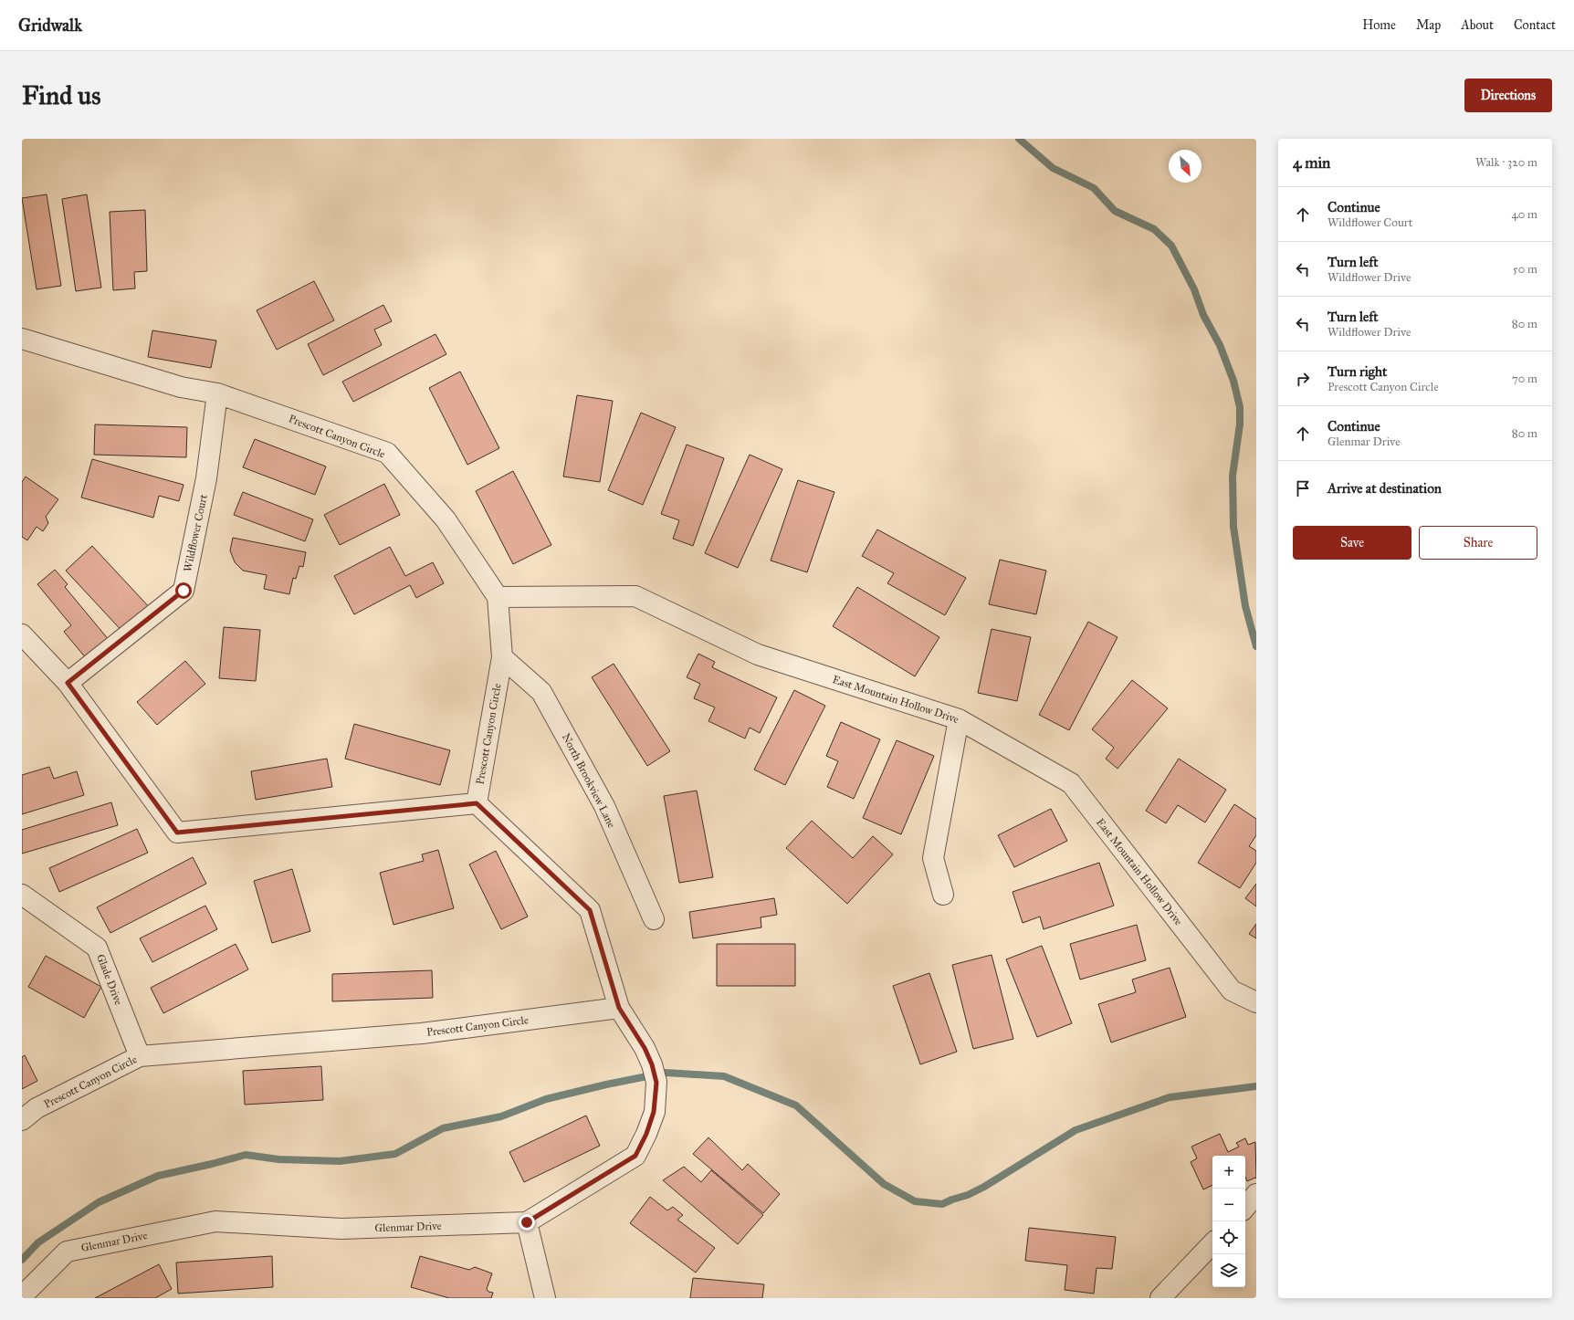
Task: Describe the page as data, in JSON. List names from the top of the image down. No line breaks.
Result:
{"streets":{"street":["Prescott Canyon Circle","Wildflower Court","East Mountain Hollow Drive","North Brookview Lane","Glade Drive","Glenmar Drive"]},"crossings":[["Prescott Canyon Circle","Wildflower Court"],["Prescott Canyon Circle","East Mountain Hollow Drive"],["Prescott Canyon Circle","North Brookview Lane"],["Prescott Canyon Circle","Glade Drive"],["Prescott Canyon Circle","Glenmar Drive"]],"north":"bottom right","page":{"header":"Gridwalk","nav":["Home","Map","About","Contact"],"buttons":["Directions",["Save","Share"]],"title":"Find us","heading":["4 min","Walk · 320 m"],"list":[["Continue","Wildflower Court","40 m"],["Turn left","Wildflower Drive","50 m"],["Turn left","Wildflower Drive","80 m"],["Turn right","Prescott Canyon Circle","70 m"],["Continue","Glenmar Drive","80 m"],"Arrive at destination"],"map_buttons":["+","−"]}}
